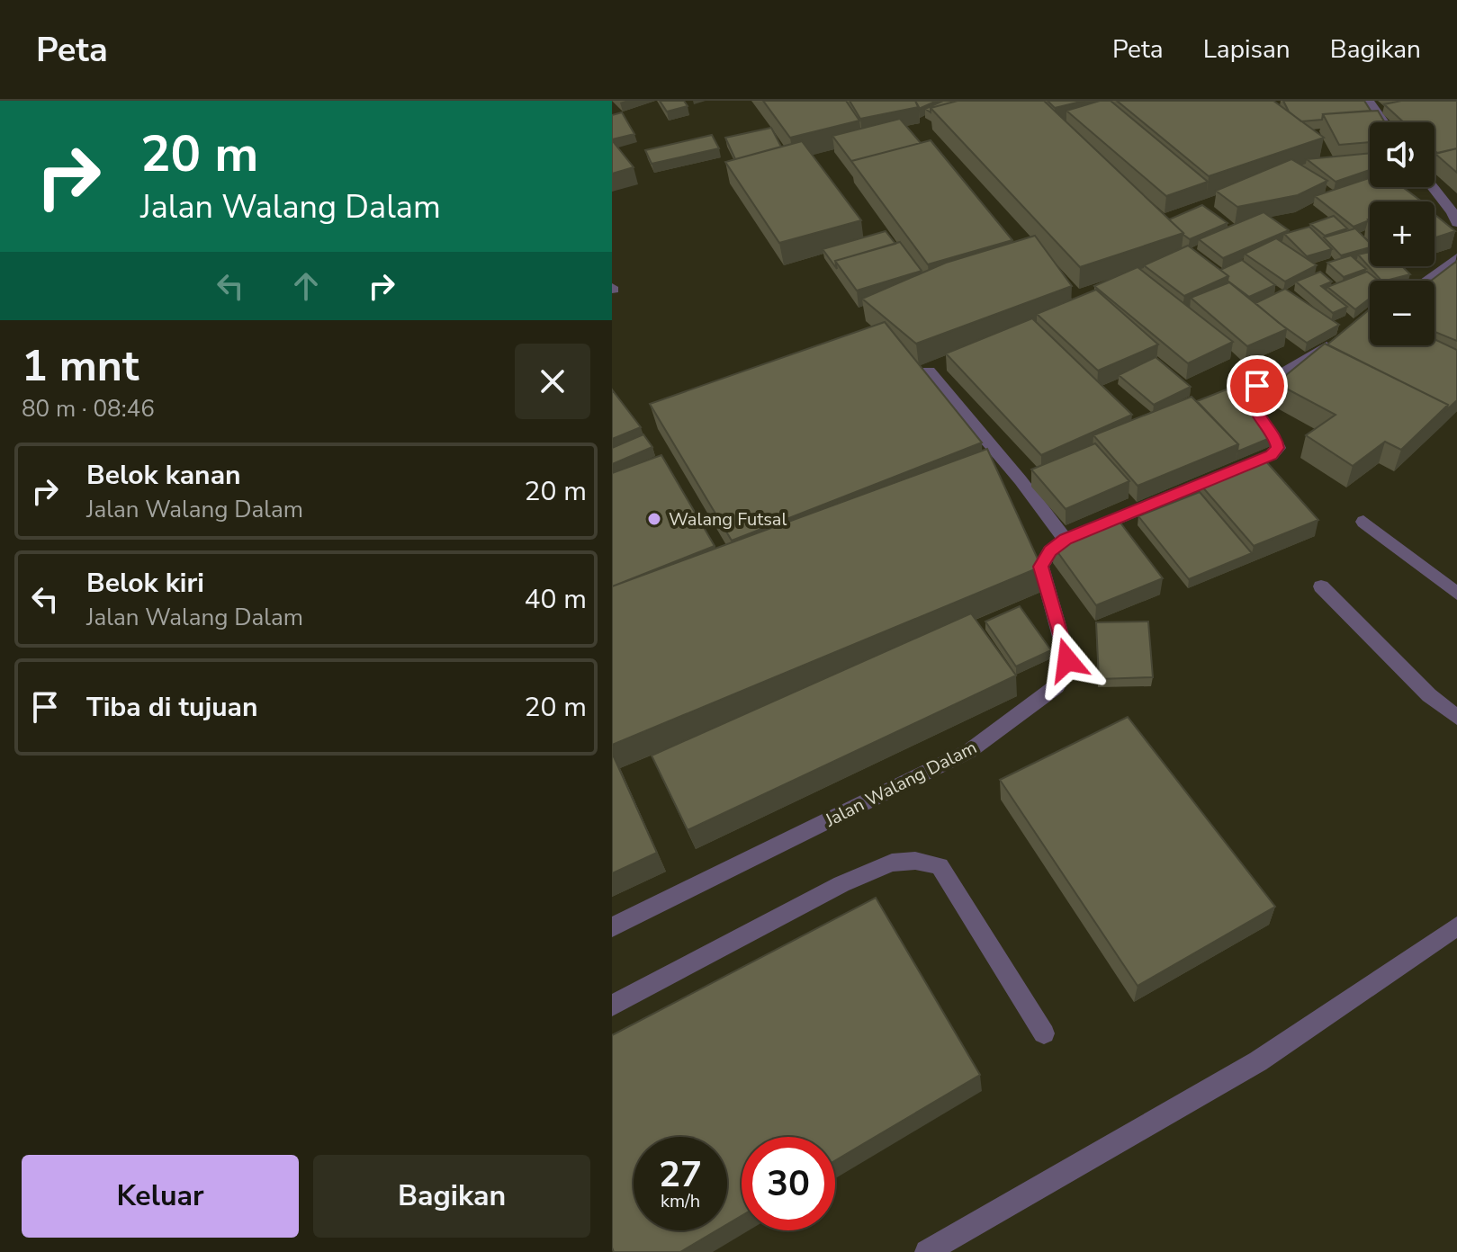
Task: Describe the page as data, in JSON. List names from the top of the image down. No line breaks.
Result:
{"streets":{"street":["Jalan Walang Dalam"]},"places":["Walang Futsal"],"page":{"header":"Peta","nav":["Peta","Lapisan","Bagikan"],"turn":["20 m","Jalan Walang Dalam"],"map_buttons":["+","−"],"heading":["1 mnt","80 m · 08:46"],"list":[{"name":"Belok kanan","note":"Jalan Walang Dalam","value":"20 m"},{"name":"Belok kiri","note":"Jalan Walang Dalam","value":"40 m"},{"name":"Tiba di tujuan","value":"20 m"}],"speed":"27 km/h","limit":"30","buttons":["Keluar","Bagikan"]}}
